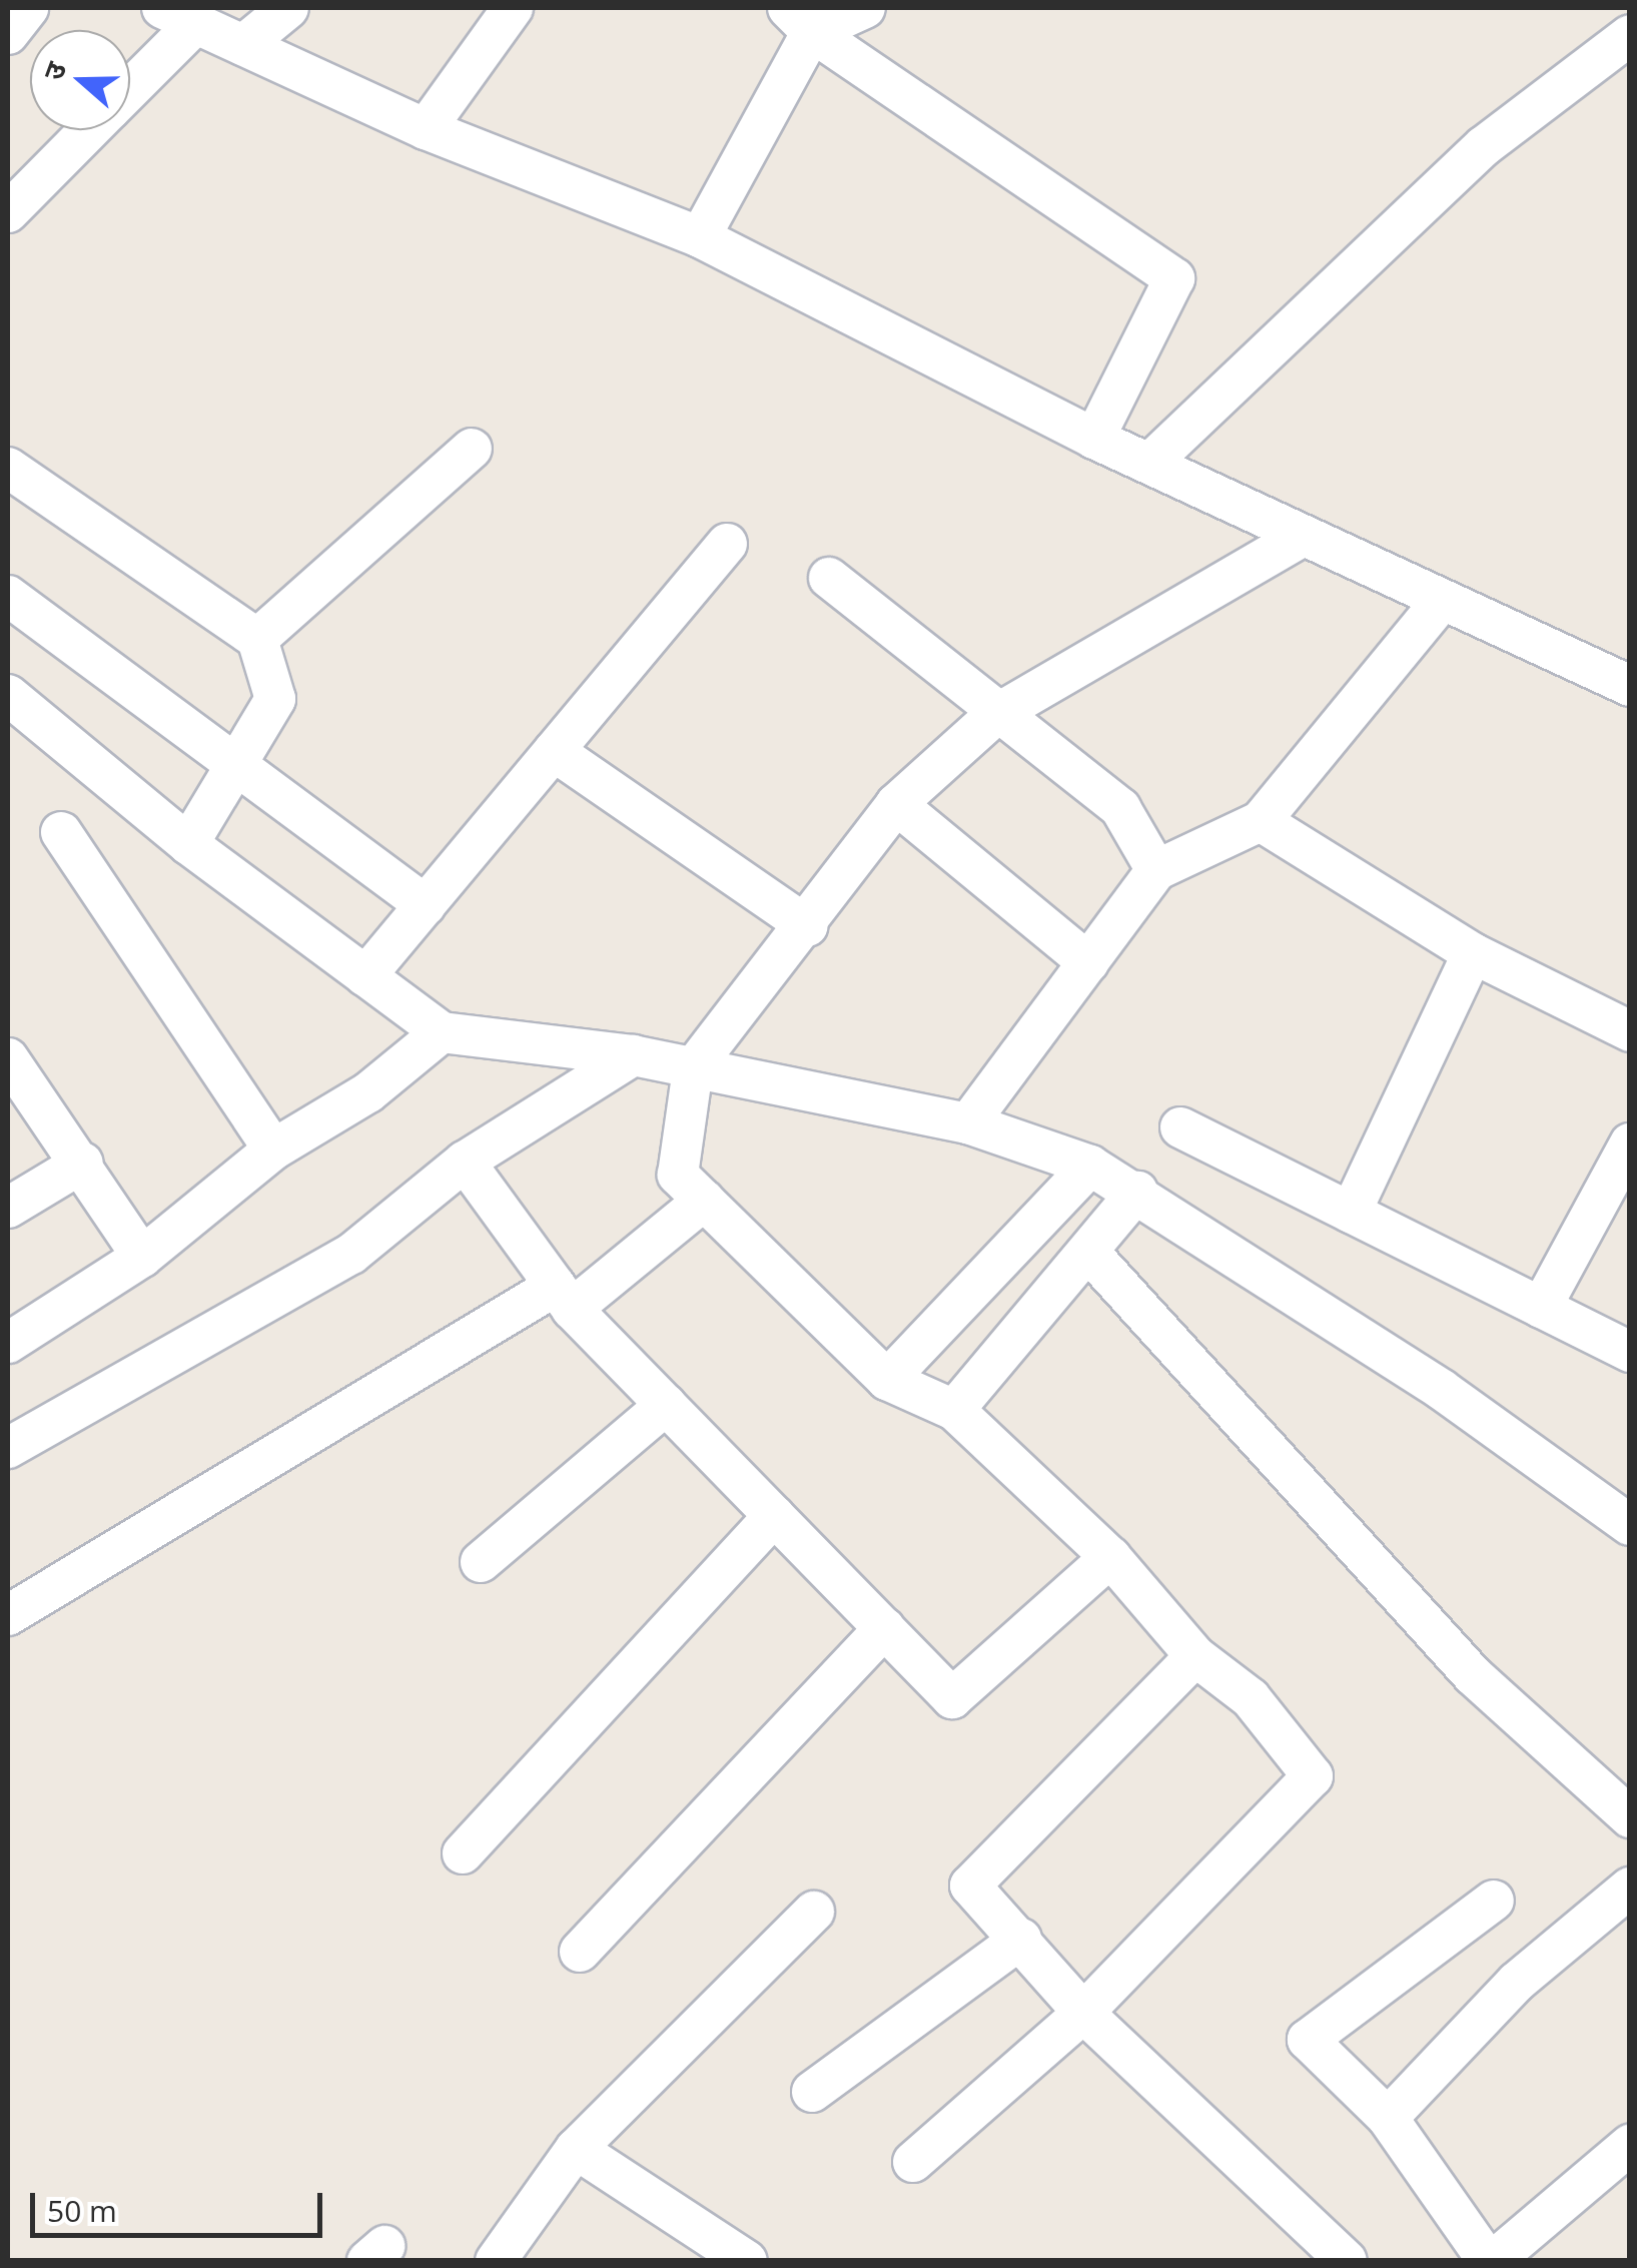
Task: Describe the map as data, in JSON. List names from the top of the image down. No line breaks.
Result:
{"scale_bar":"50 m","north":"left"}
